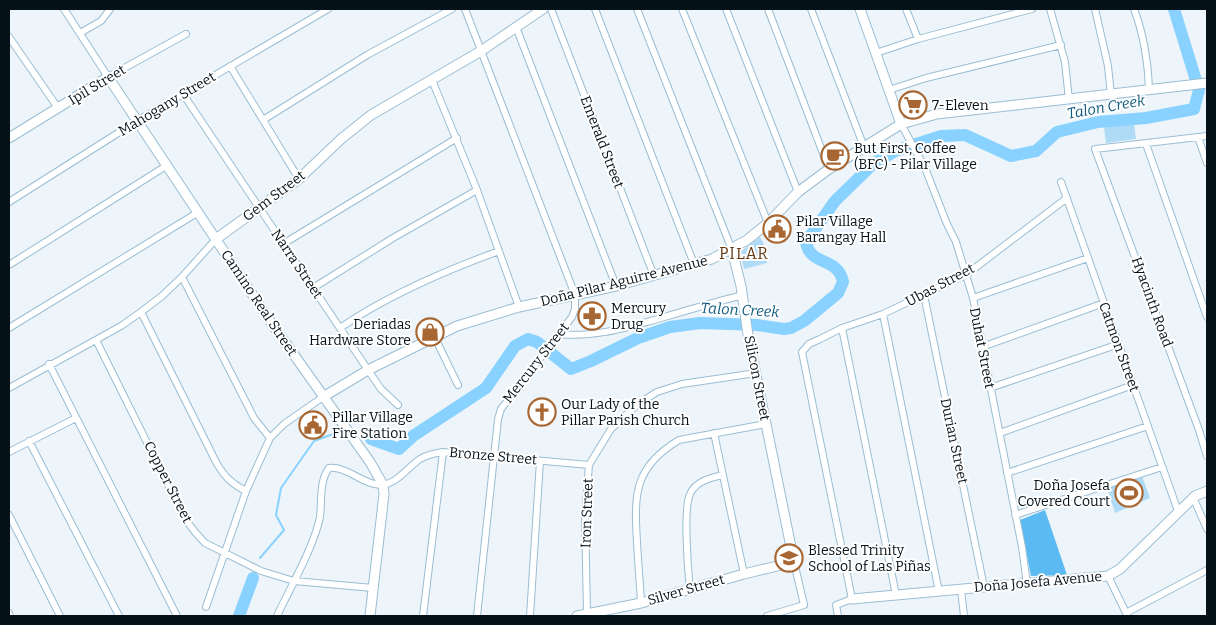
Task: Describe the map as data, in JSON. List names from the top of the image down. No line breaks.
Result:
{"streets":{"street":["Ipil Street","Mahogany Street","Emerald Street","Gem Street","Narra Street","Doña Pilar Aguirre Avenue","Ubas Street","Hyacinth Road","Camino Real Street","Catmon Street","Duhat Street","Mercury Street","Silicon Street","Durian Street","Bronze Street","Copper Street","Iron Street","Doña Josefa Avenue","Silver Street"]},"crossings":[["Ipil Street","Camino Real Street"],["Mahogany Street","Narra Street"],["Mahogany Street","Camino Real Street"],["Emerald Street","Doña Pilar Aguirre Avenue"],["Gem Street","Narra Street"],["Gem Street","Camino Real Street"],["Gem Street","Copper Street"],["Narra Street","Doña Pilar Aguirre Avenue"],["Doña Pilar Aguirre Avenue","Camino Real Street"],["Doña Pilar Aguirre Avenue","Duhat Street"],["Doña Pilar Aguirre Avenue","Mercury Street"],["Doña Pilar Aguirre Avenue","Silicon Street"],["Doña Pilar Aguirre Avenue","Copper Street"],["Ubas Street","Catmon Street"],["Ubas Street","Duhat Street"],["Ubas Street","Durian Street"],["Ubas Street","Doña Josefa Avenue"],["Camino Real Street","Bronze Street"],["Camino Real Street","Copper Street"],["Catmon Street","Doña Josefa Avenue"],["Duhat Street","Doña Josefa Avenue"],["Mercury Street","Bronze Street"],["Silicon Street","Iron Street"],["Silicon Street","Silver Street"],["Durian Street","Doña Josefa Avenue"],["Bronze Street","Iron Street"],["Iron Street","Silver Street"]],"districts":["PILAR"],"water":["Talon Creek"],"places":{"supermarket":["7-Eleven"],"cafe":["But First, Coffee (BFC) - Pilar Village"],"public building":["Pilar Village Barangay Hall","Pillar Village Fire Station"],"pharmacy":["Mercury Drug"],"shop":["Deriadas Hardware Store"],"church":["Our Lady of the Pillar Parish Church"],"sports":["Doña Josefa Covered Court"],"school or university":["Blessed Trinity School of Las Piñas"]}}
